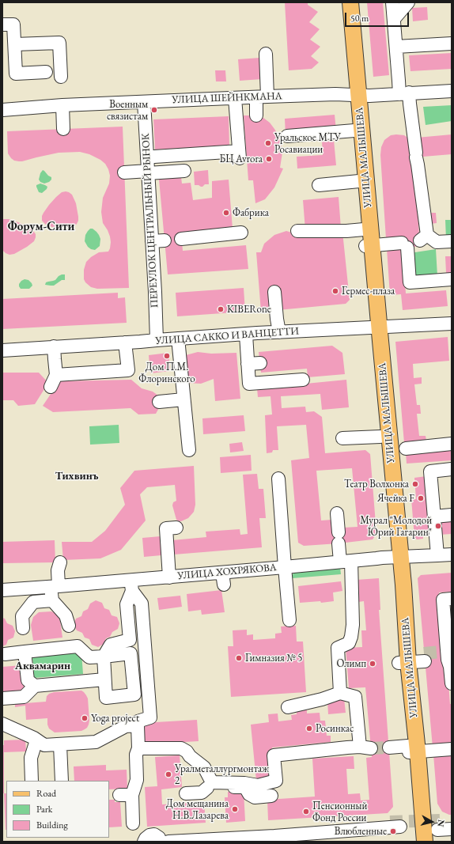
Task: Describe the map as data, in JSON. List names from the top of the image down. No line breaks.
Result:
{"streets":{"main road":["УЛИЦА МАЛЫШЕВА"],"street":["УЛИЦА ШЕЙНКМАНА","ПЕРЕУЛОК ЦЕНТРАЛЬНЫЙ РЫНОК","УЛИЦА САККО И ВАНЦЕТТИ","УЛИЦА ХОХРЯКОВА"]},"crossings":[["УЛИЦА ШЕЙНКМАНА","УЛИЦА МАЛЫШЕВА"],["УЛИЦА ШЕЙНКМАНА","ПЕРЕУЛОК ЦЕНТРАЛЬНЫЙ РЫНОК"],["УЛИЦА МАЛЫШЕВА","УЛИЦА САККО И ВАНЦЕТТИ"],["УЛИЦА МАЛЫШЕВА","УЛИЦА ХОХРЯКОВА"],["ПЕРЕУЛОК ЦЕНТРАЛЬНЫЙ РЫНОК","УЛИЦА САККО И ВАНЦЕТТИ"]],"districts":["Форум-Сити","Тихвинъ","Аквамарин"],"places":["Военным связистам","Уральское МТУ Росавиации","БЦ Avrora","Фабрика","Гермес-плаза","KIBERone","Дом П.М. Флоринского","Театр Волхонка","Ячейка F","Мурал \"Молодой Юрий Гагарин\"","Гимназия № 5","Олимп","Yoga projeсt","Росинкас","Уралметаллургмонтаж 2","Дом мещанина Н.В.Лазарева","Пенсионный Фонд России","Влюбленные"],"legend":["Road","Park","Building"],"scale_bar":"50 m","north":"right"}
